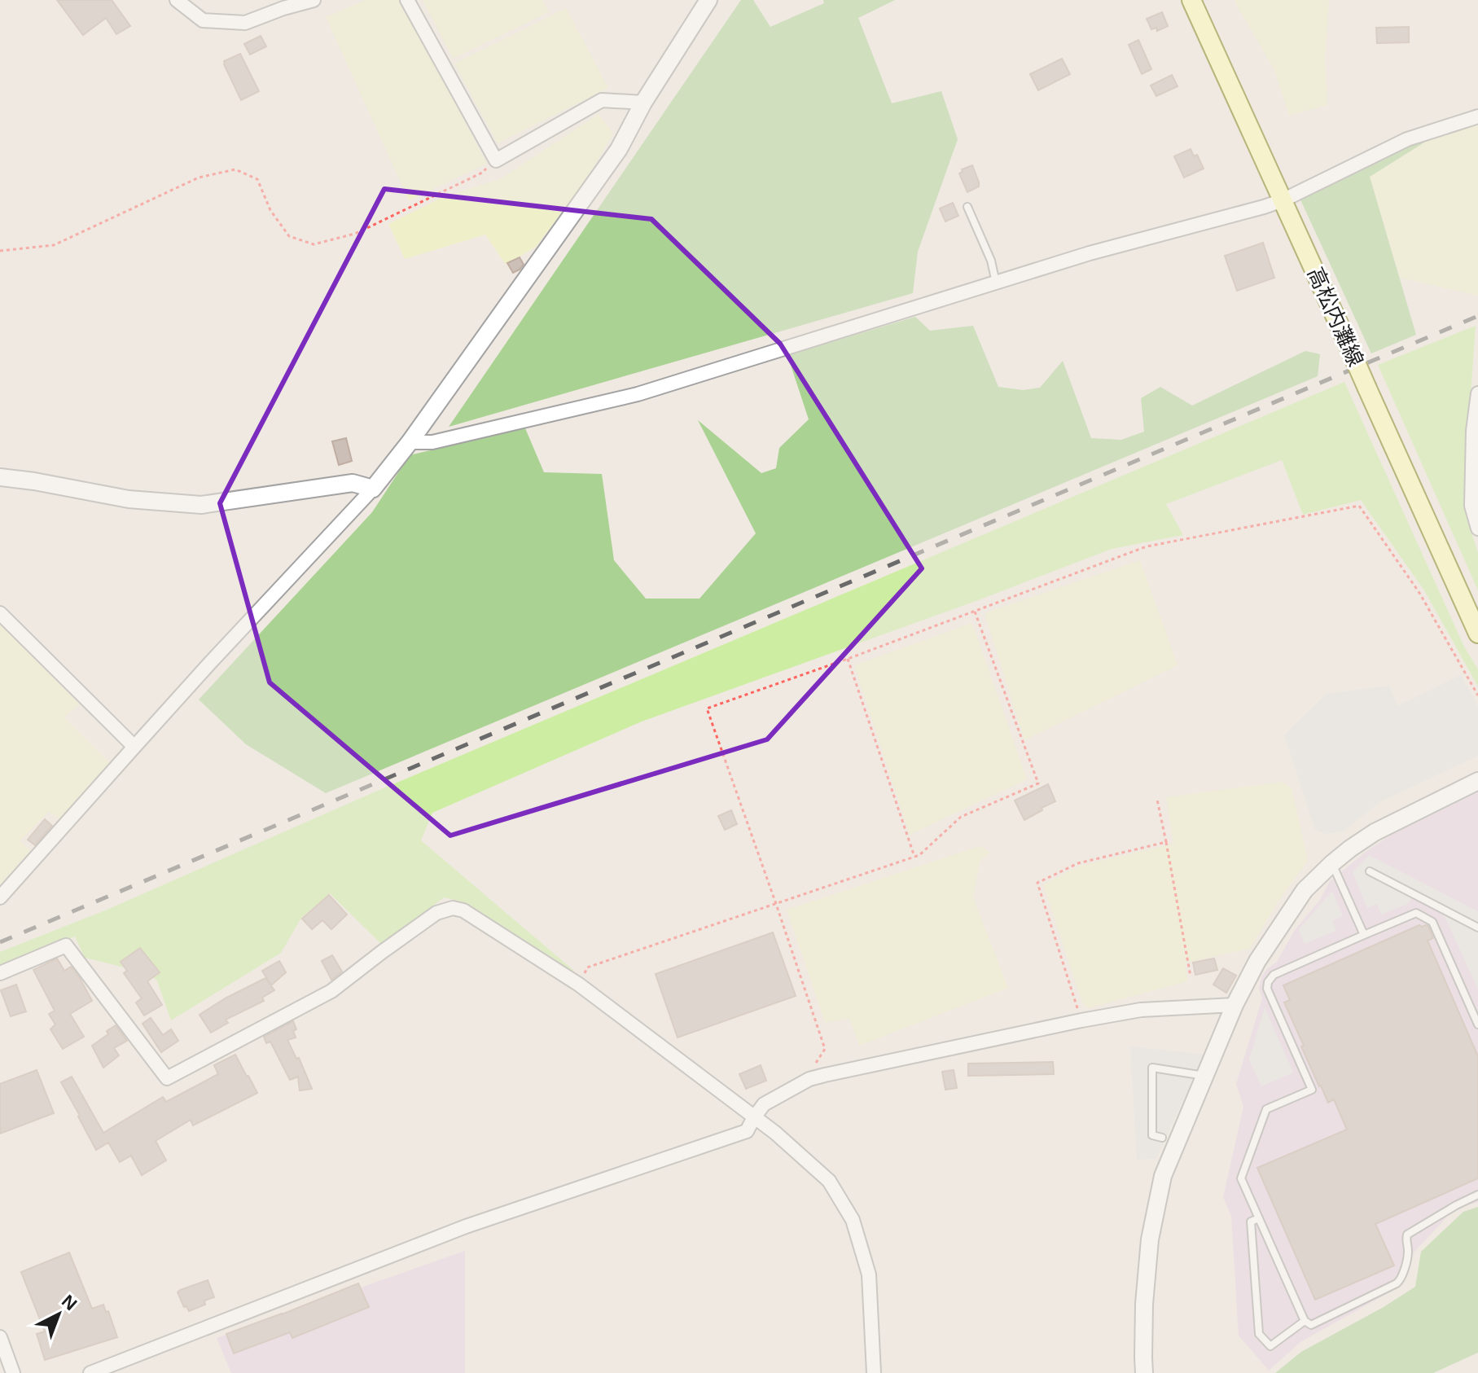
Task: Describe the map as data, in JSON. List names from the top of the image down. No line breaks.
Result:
{"streets":{"main road":["高松内灘線"]},"north":"top right"}
